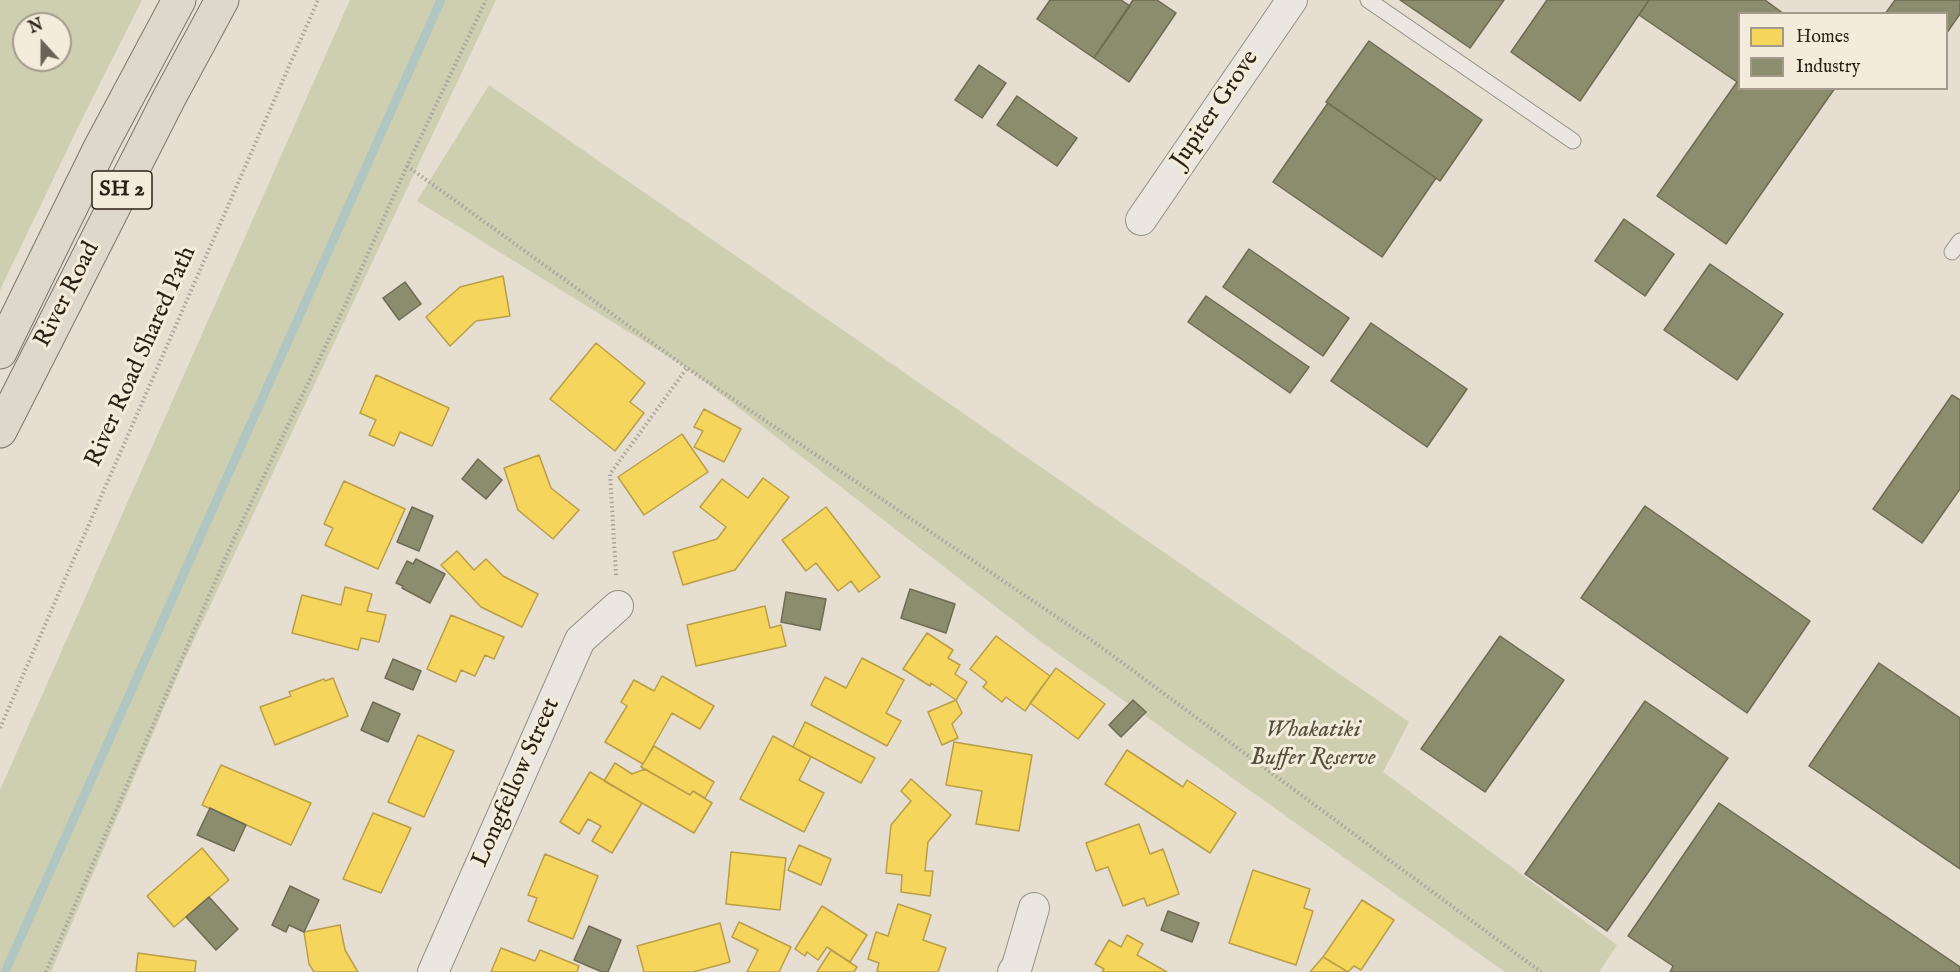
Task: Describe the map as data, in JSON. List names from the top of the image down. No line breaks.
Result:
{"streets":{"highway":["SH 2","River Road"],"street":["Jupiter Grove","Longfellow Street"],"path":["River Road Shared Path"]},"parks":["Whakatiki Buffer Reserve"],"legend":["Homes","Industry"],"north":"top"}
